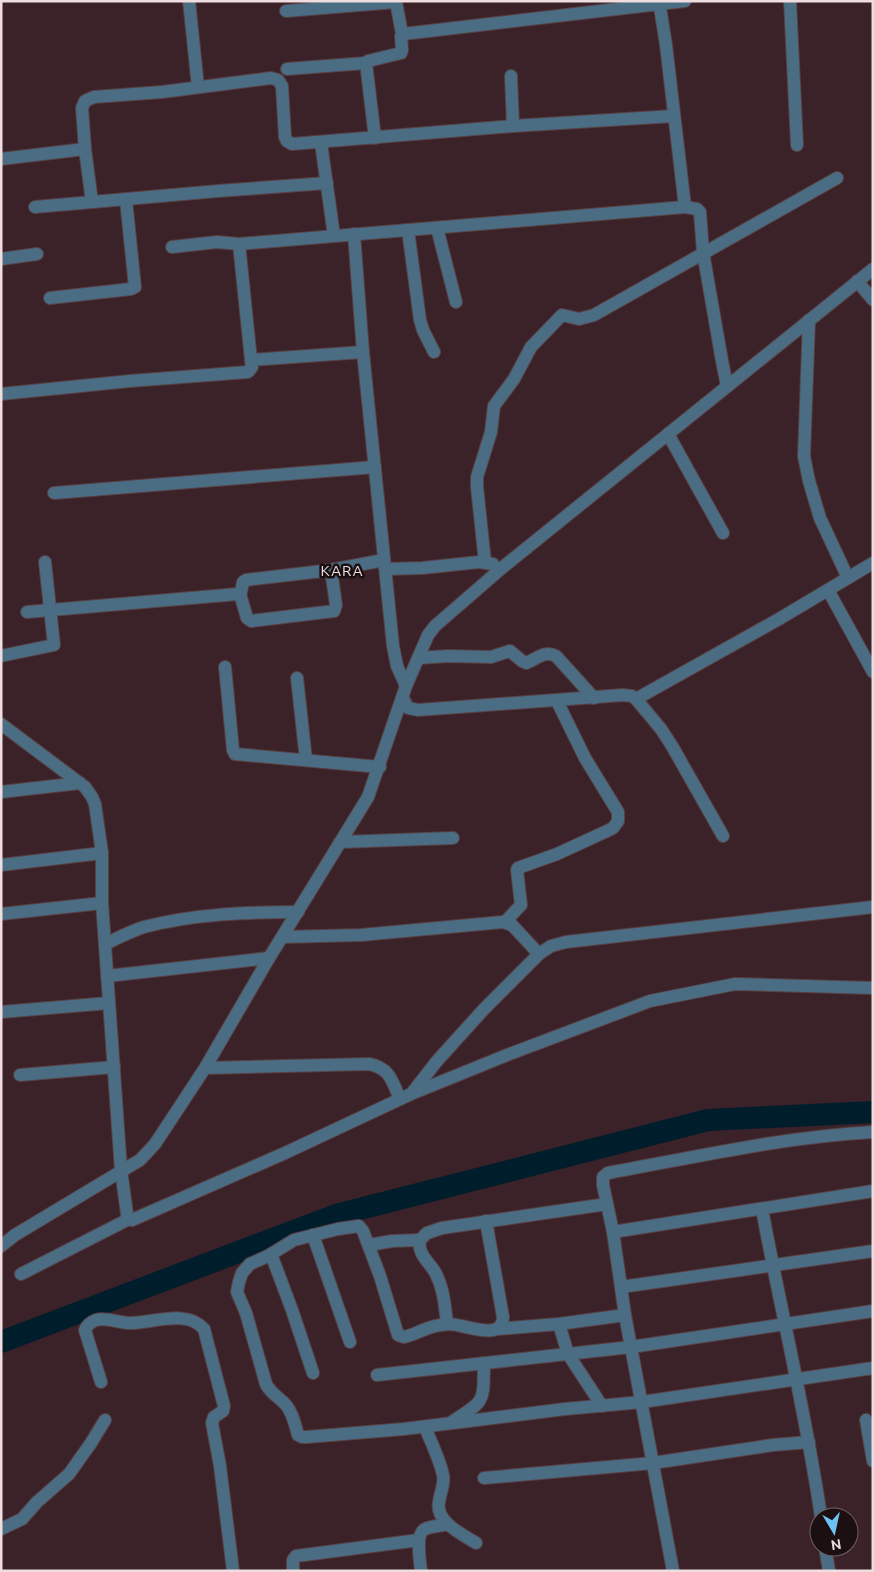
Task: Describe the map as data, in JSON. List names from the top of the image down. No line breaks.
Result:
{"districts":["KARA"],"north":"bottom"}
